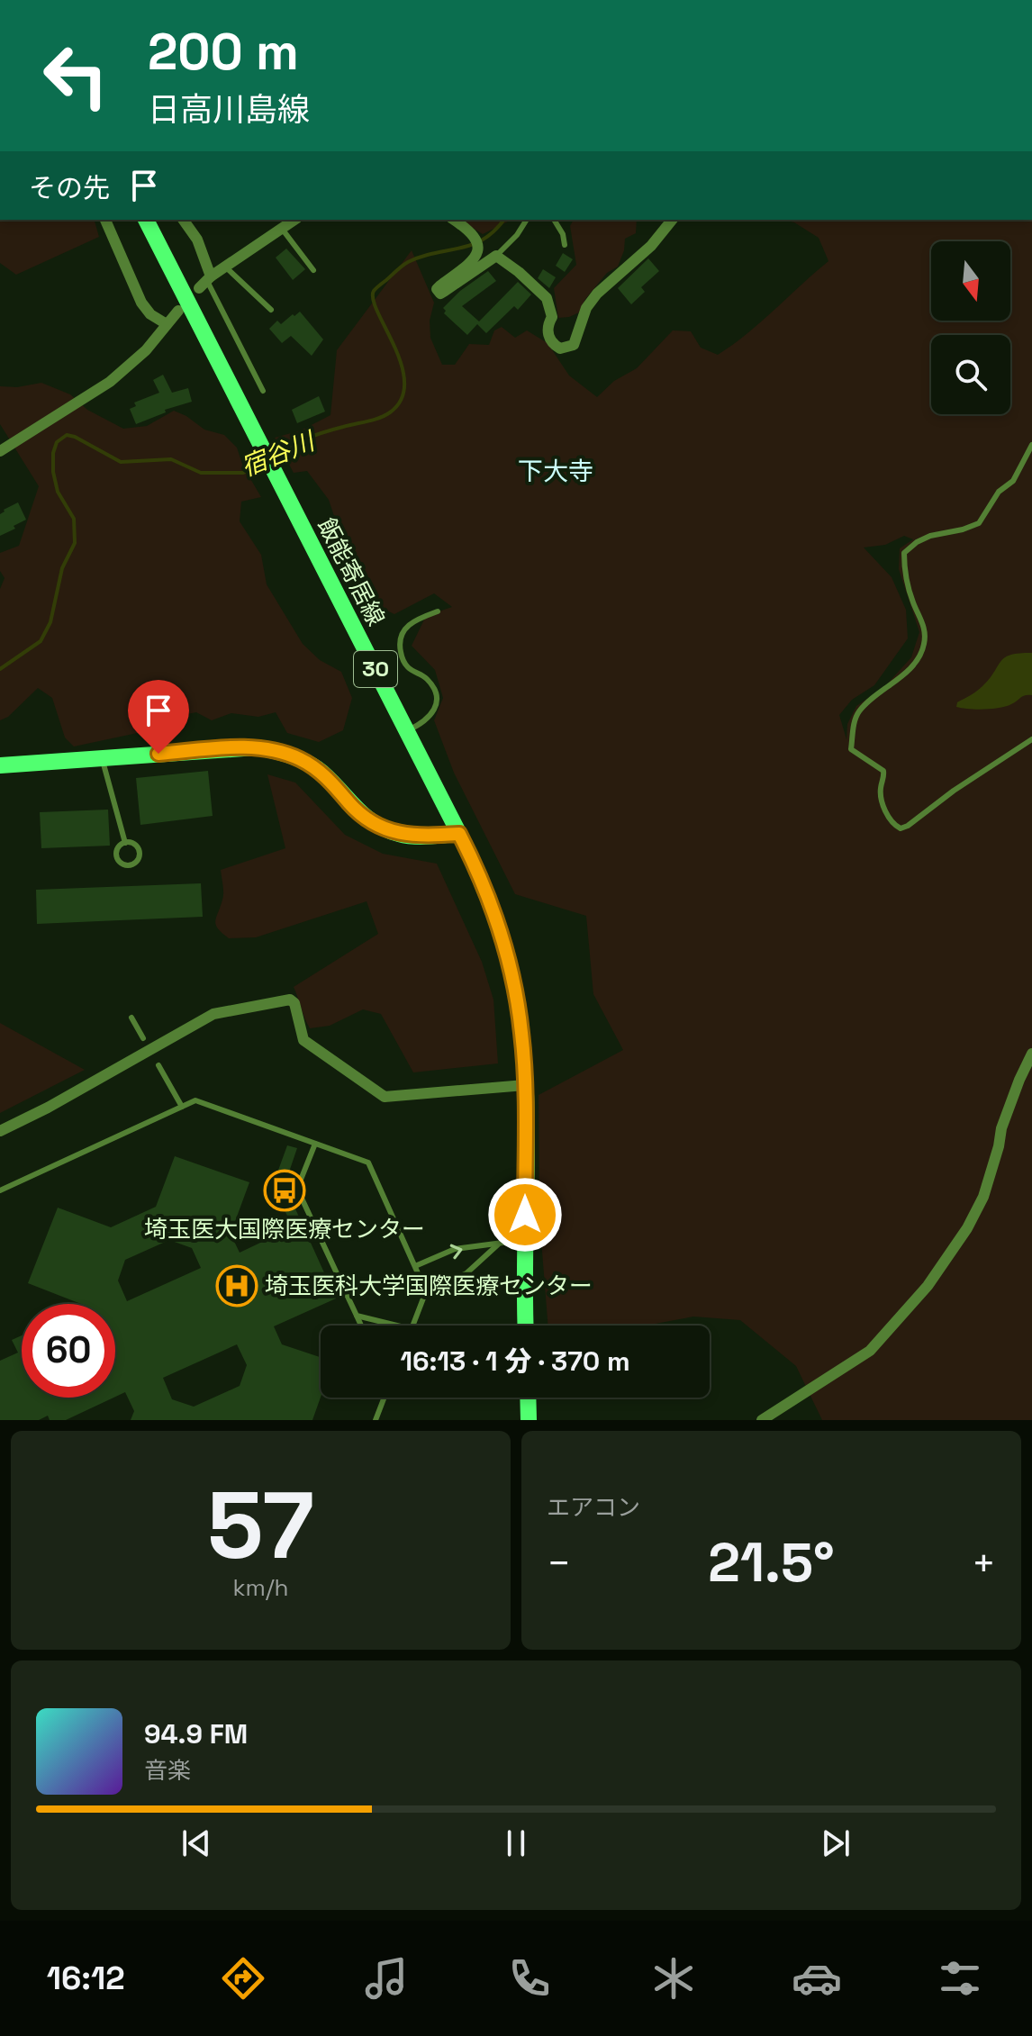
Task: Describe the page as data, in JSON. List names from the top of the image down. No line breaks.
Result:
{"streets":{"main road":["飯能寄居線","30"]},"districts":["下大寺"],"water":["宿谷川"],"places":{"bus stop":["埼玉医大国際医療センター"],"hospital":["埼玉医科大学国際医療センター"]},"north":"bottom","page":{"turn":["200 m","日高川島線"],"then":"その先","limit":"60","trip":"16:13 · 1 分 · 370 m","tile":[["57","km/h"],"エアコン"],"heat":["−","21.5°","+"],"song":["94.9 FM","音楽"],"tabs":"16:12"}}
